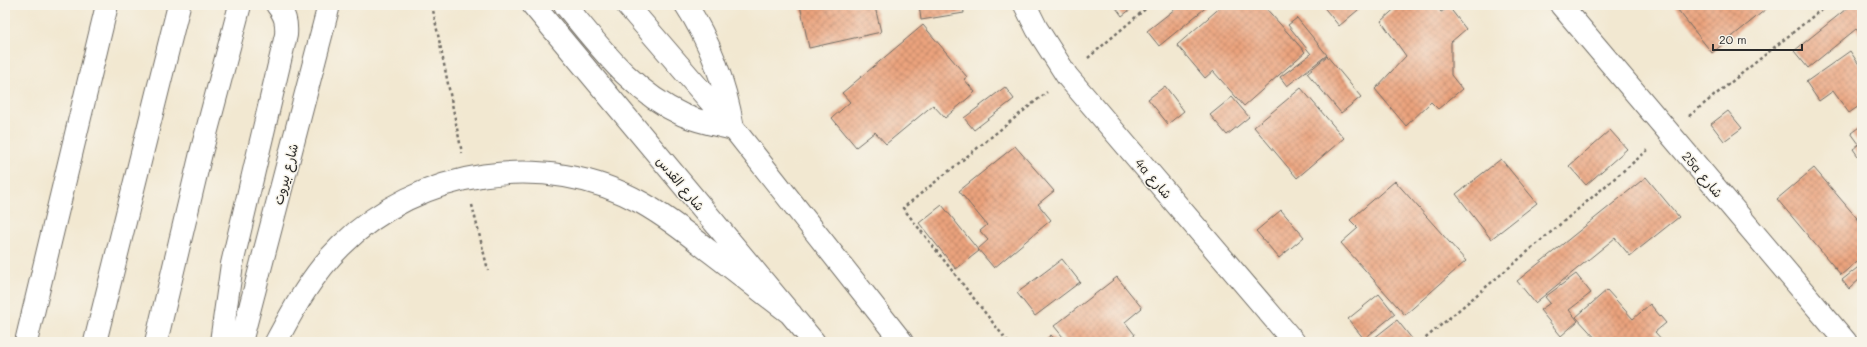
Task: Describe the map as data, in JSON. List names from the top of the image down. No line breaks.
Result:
{"streets":{"main road":["شارع بيروت","25a شارع","4a شارع","شارع القدس"]},"scale_bar":"20 m"}
